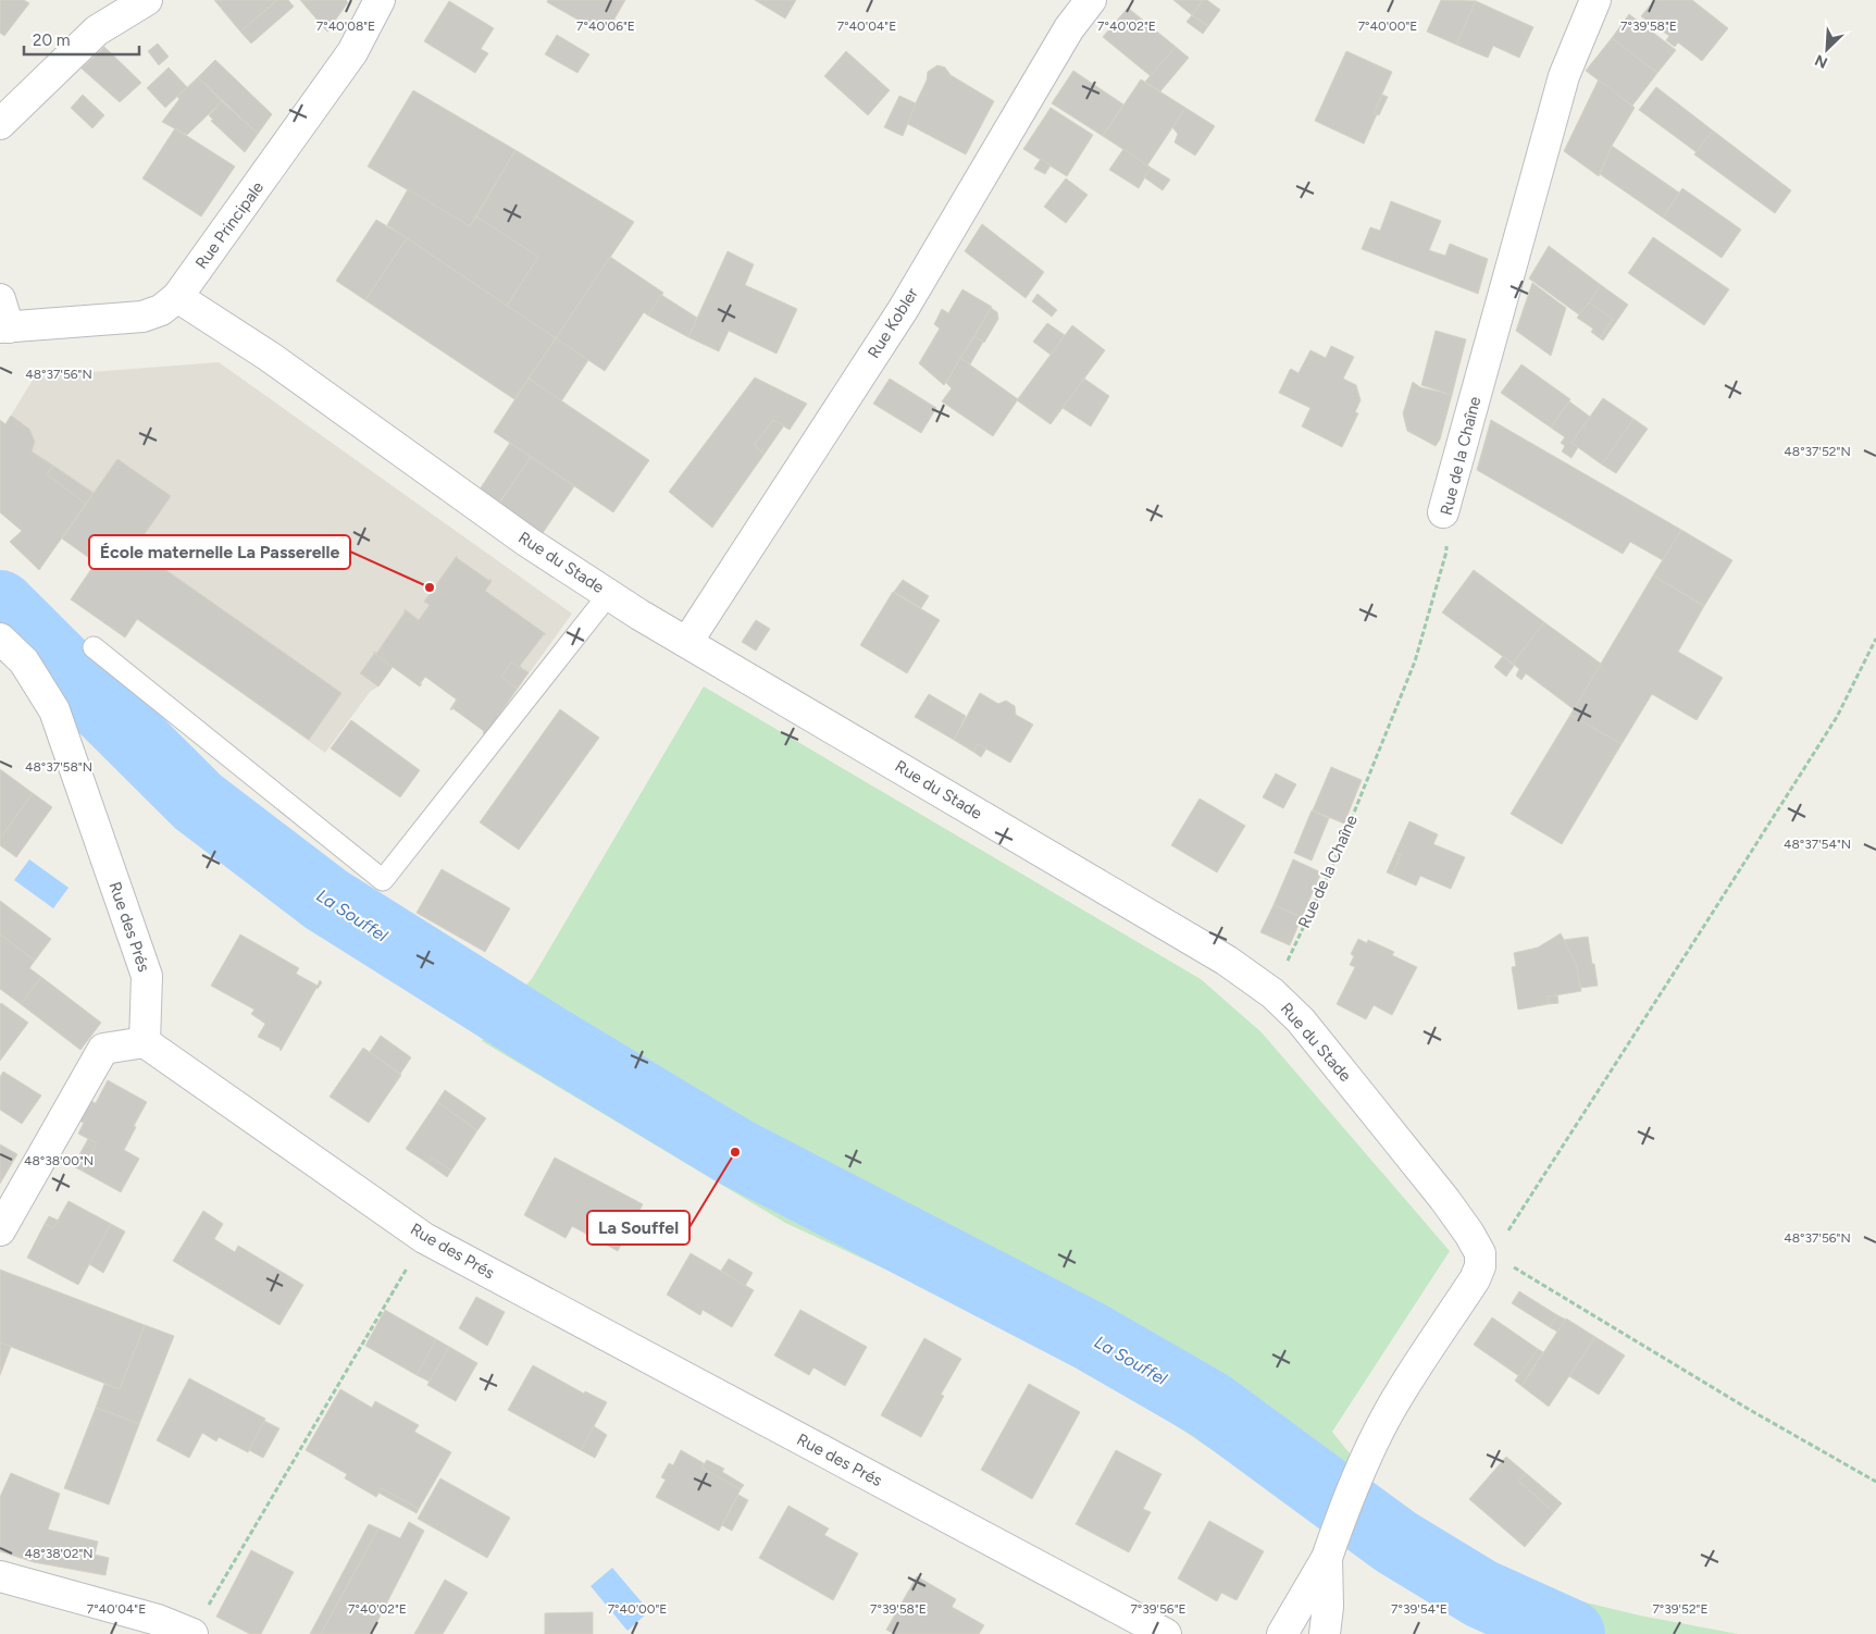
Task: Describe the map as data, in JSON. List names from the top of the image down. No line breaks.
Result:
{"streets":{"street":["Rue Principale","Rue Kobler","Rue de la Chaîne","Rue du Stade","Rue des Prés"]},"crossings":[["Rue Principale","Rue du Stade"],["Rue Kobler","Rue du Stade"],["Rue de la Chaîne","Rue du Stade"]],"water":["La Souffel"],"places":["École maternelle La Passerelle","La Souffel"],"scale_bar":"20 m","north":"bottom left","coordinates":["7°40'08\"E","7°40'06\"E","7°40'04\"E","7°40'02\"E","7°40'00\"E","7°39'58\"E","48°37'56\"N","48°37'52\"N","48°37'58\"N","48°37'54\"N","48°38'00\"N","48°38'02\"N","7°39'56\"E","7°39'54\"E","7°39'52\"E"]}
